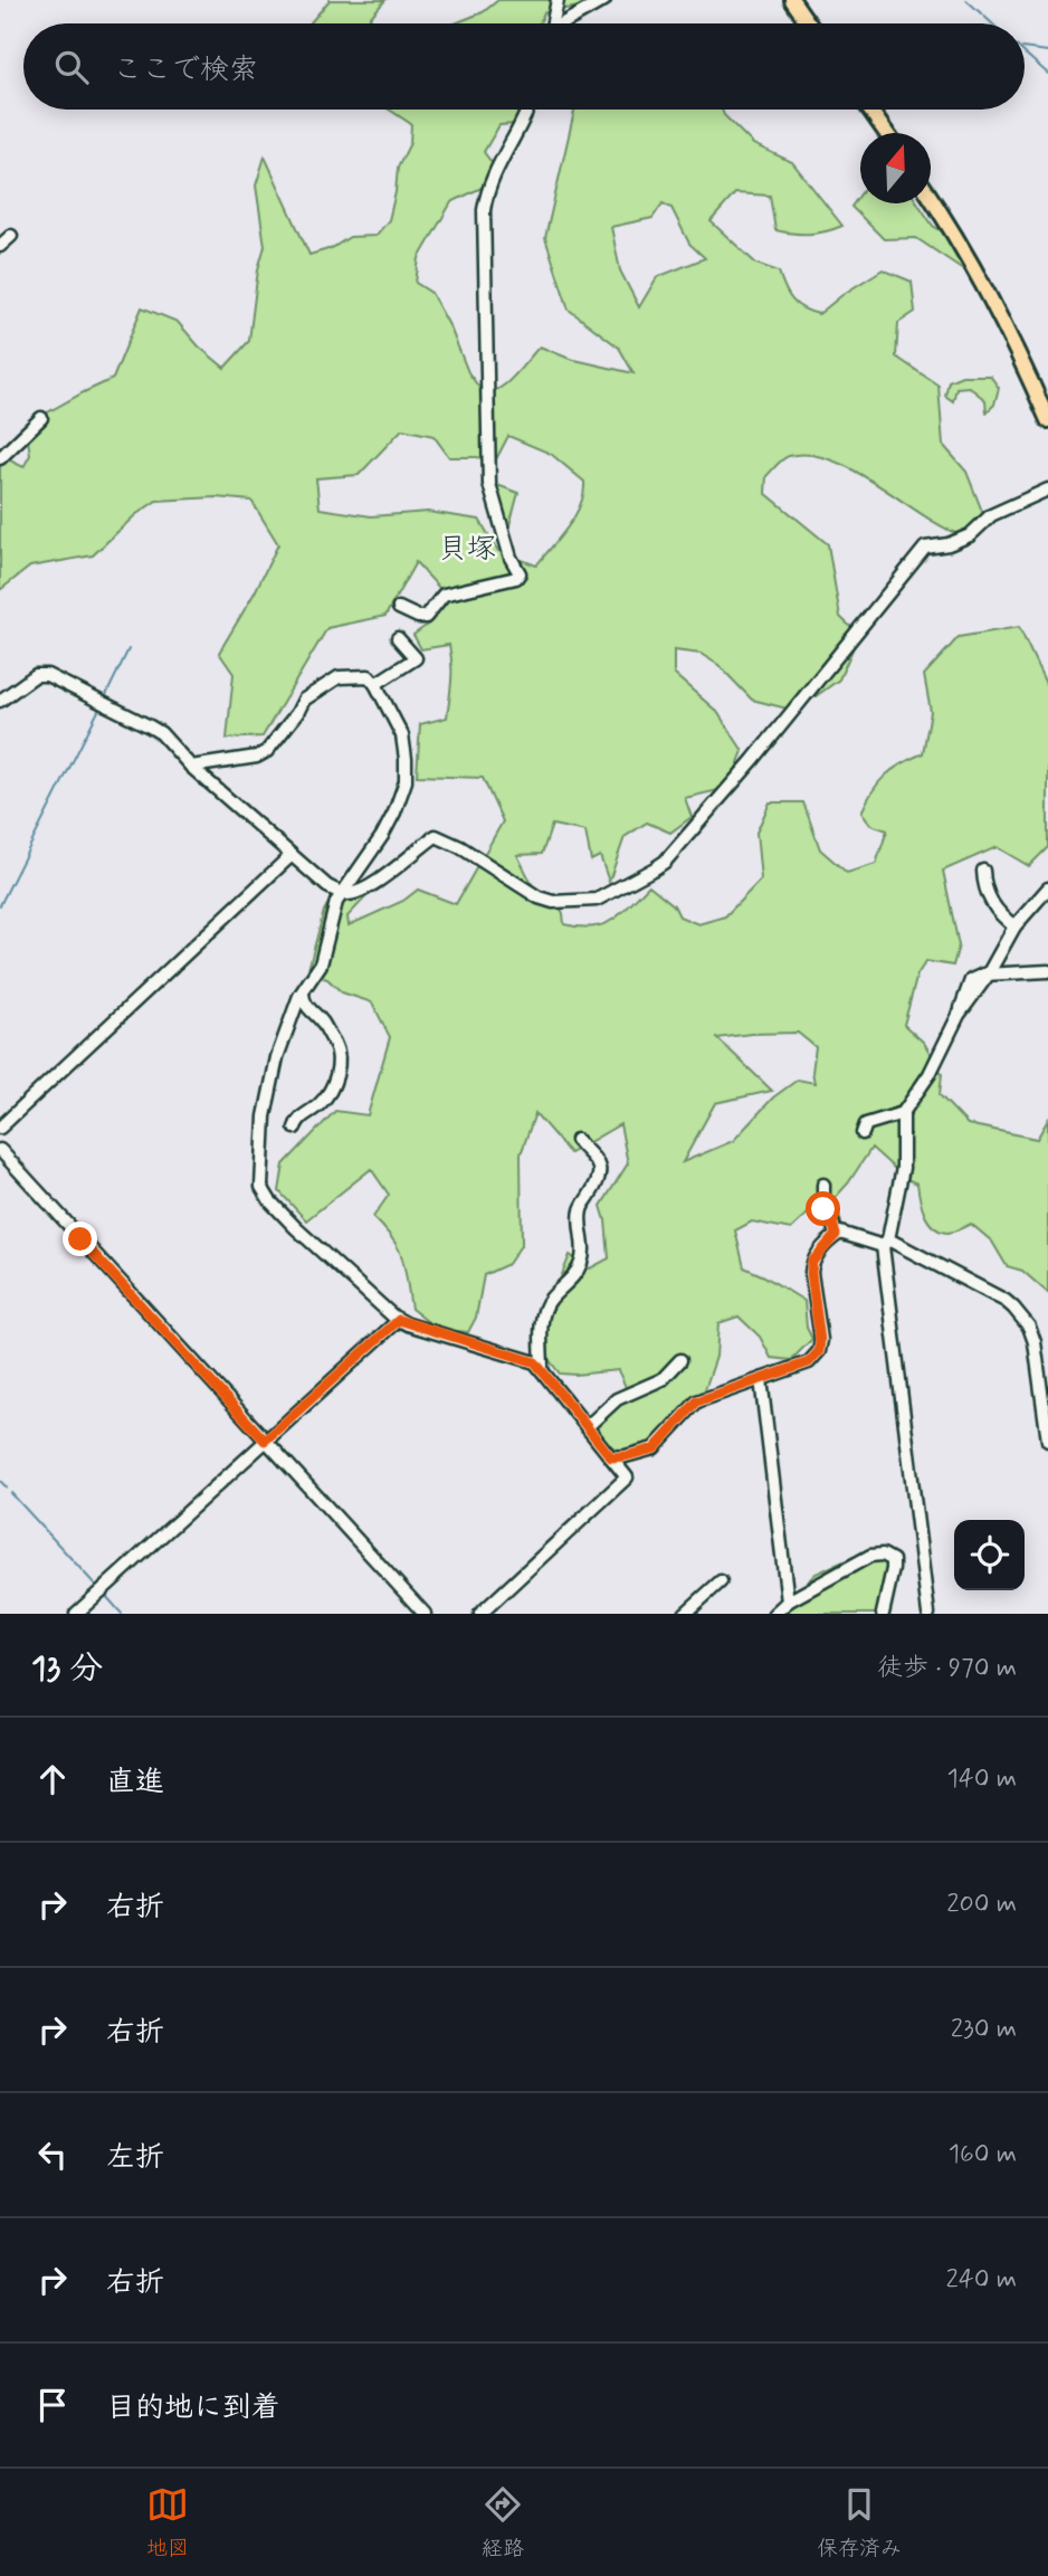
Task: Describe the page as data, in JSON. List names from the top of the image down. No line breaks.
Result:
{"districts":["貝塚"],"north":"top","page":{"search":"ここで検索","heading":["13 分","徒歩 · 970 m"],"list":[["直進","140 m"],["右折","200 m"],["右折","230 m"],["左折","160 m"],["右折","240 m"],"目的地に到着"],"nav":["地図","経路","保存済み"]}}
